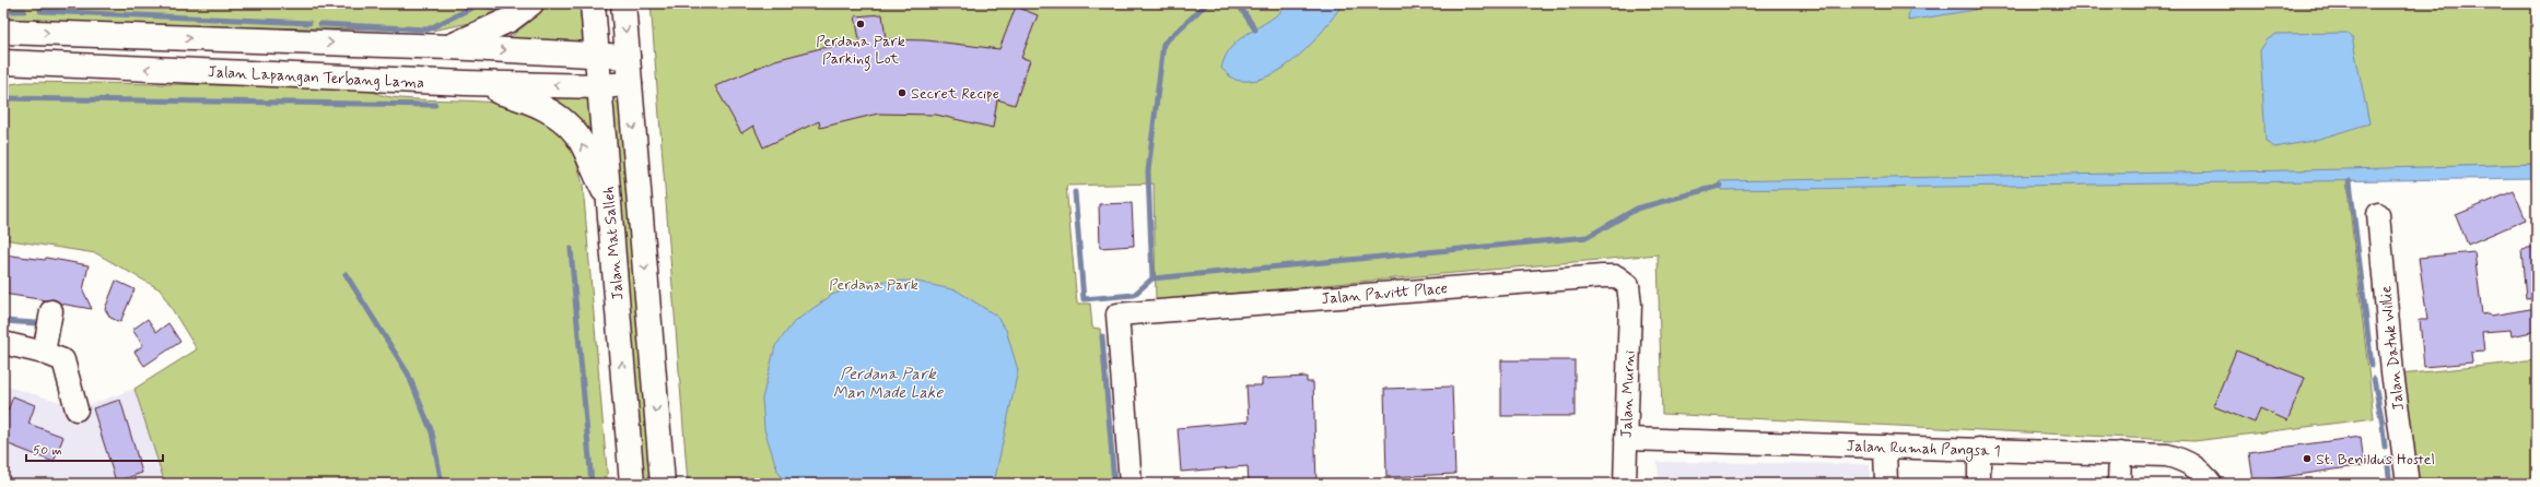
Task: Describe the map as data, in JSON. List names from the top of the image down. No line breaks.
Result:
{"streets":{"main road":["Jalan Lapangan Terbang Lama","Jalan Mat Salleh"],"street":["Jalan Pavitt Place","Jalan Datuk Willie","Jalan Murni","Jalan Rumah Pangsa 1"]},"crossings":[["Jalan Lapangan Terbang Lama","Jalan Mat Salleh"],["Jalan Pavitt Place","Jalan Murni"],["Jalan Murni","Jalan Rumah Pangsa 1"]],"water":["Perdana Park Man Made Lake"],"parks":["Perdana Park"],"places":["Perdana Park Parking Lot","Secret Recipe","St. Benildus Hostel"],"scale_bar":"50 m"}
